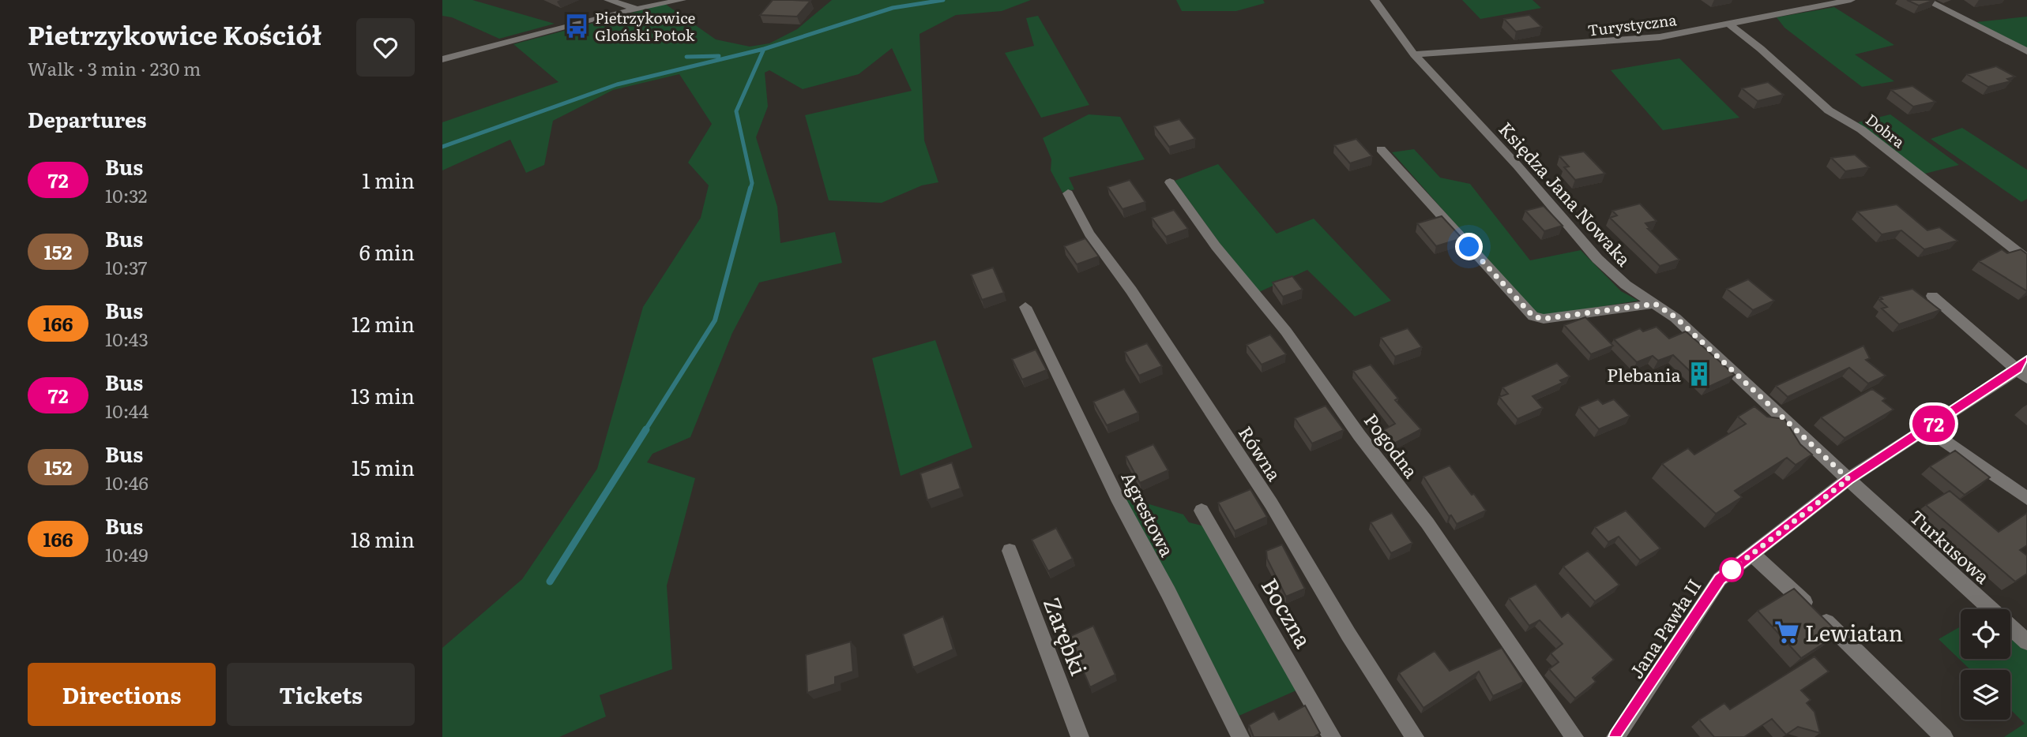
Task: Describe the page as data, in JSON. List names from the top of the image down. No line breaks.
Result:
{"streets":{"street":["Turystyczna","Dobra","Księdza Jana Nowaka","Pogodna","Równa","Agrestowa","Turkusowa","Boczna","Jana Pawła II","Zarębki"]},"crossings":[["Turystyczna","Dobra"],["Turystyczna","Księdza Jana Nowaka"],["Księdza Jana Nowaka","Turkusowa"],["Księdza Jana Nowaka","Jana Pawła II"],["Turkusowa","Jana Pawła II"]],"places":{"bus stop":["Pietrzykowice Gloński Potok"],"building":["Plebania"],"supermarket":["Lewiatan"]},"lines":["bus line 72"],"page":{"heading":[["Pietrzykowice Kościół","Walk · 3 min · 230 m"],"Departures"],"on_map":"72","list":[{"mark":"72","name":"Bus","note":"10:32","value":"1 min"},{"mark":"152","name":"Bus","note":"10:37","value":"6 min"},{"mark":"166","name":"Bus","note":"10:43","value":"12 min"},{"mark":"72","name":"Bus","note":"10:44","value":"13 min"},{"mark":"152","name":"Bus","note":"10:46","value":"15 min"},{"mark":"166","name":"Bus","note":"10:49","value":"18 min"}],"buttons":["Directions","Tickets"]}}
